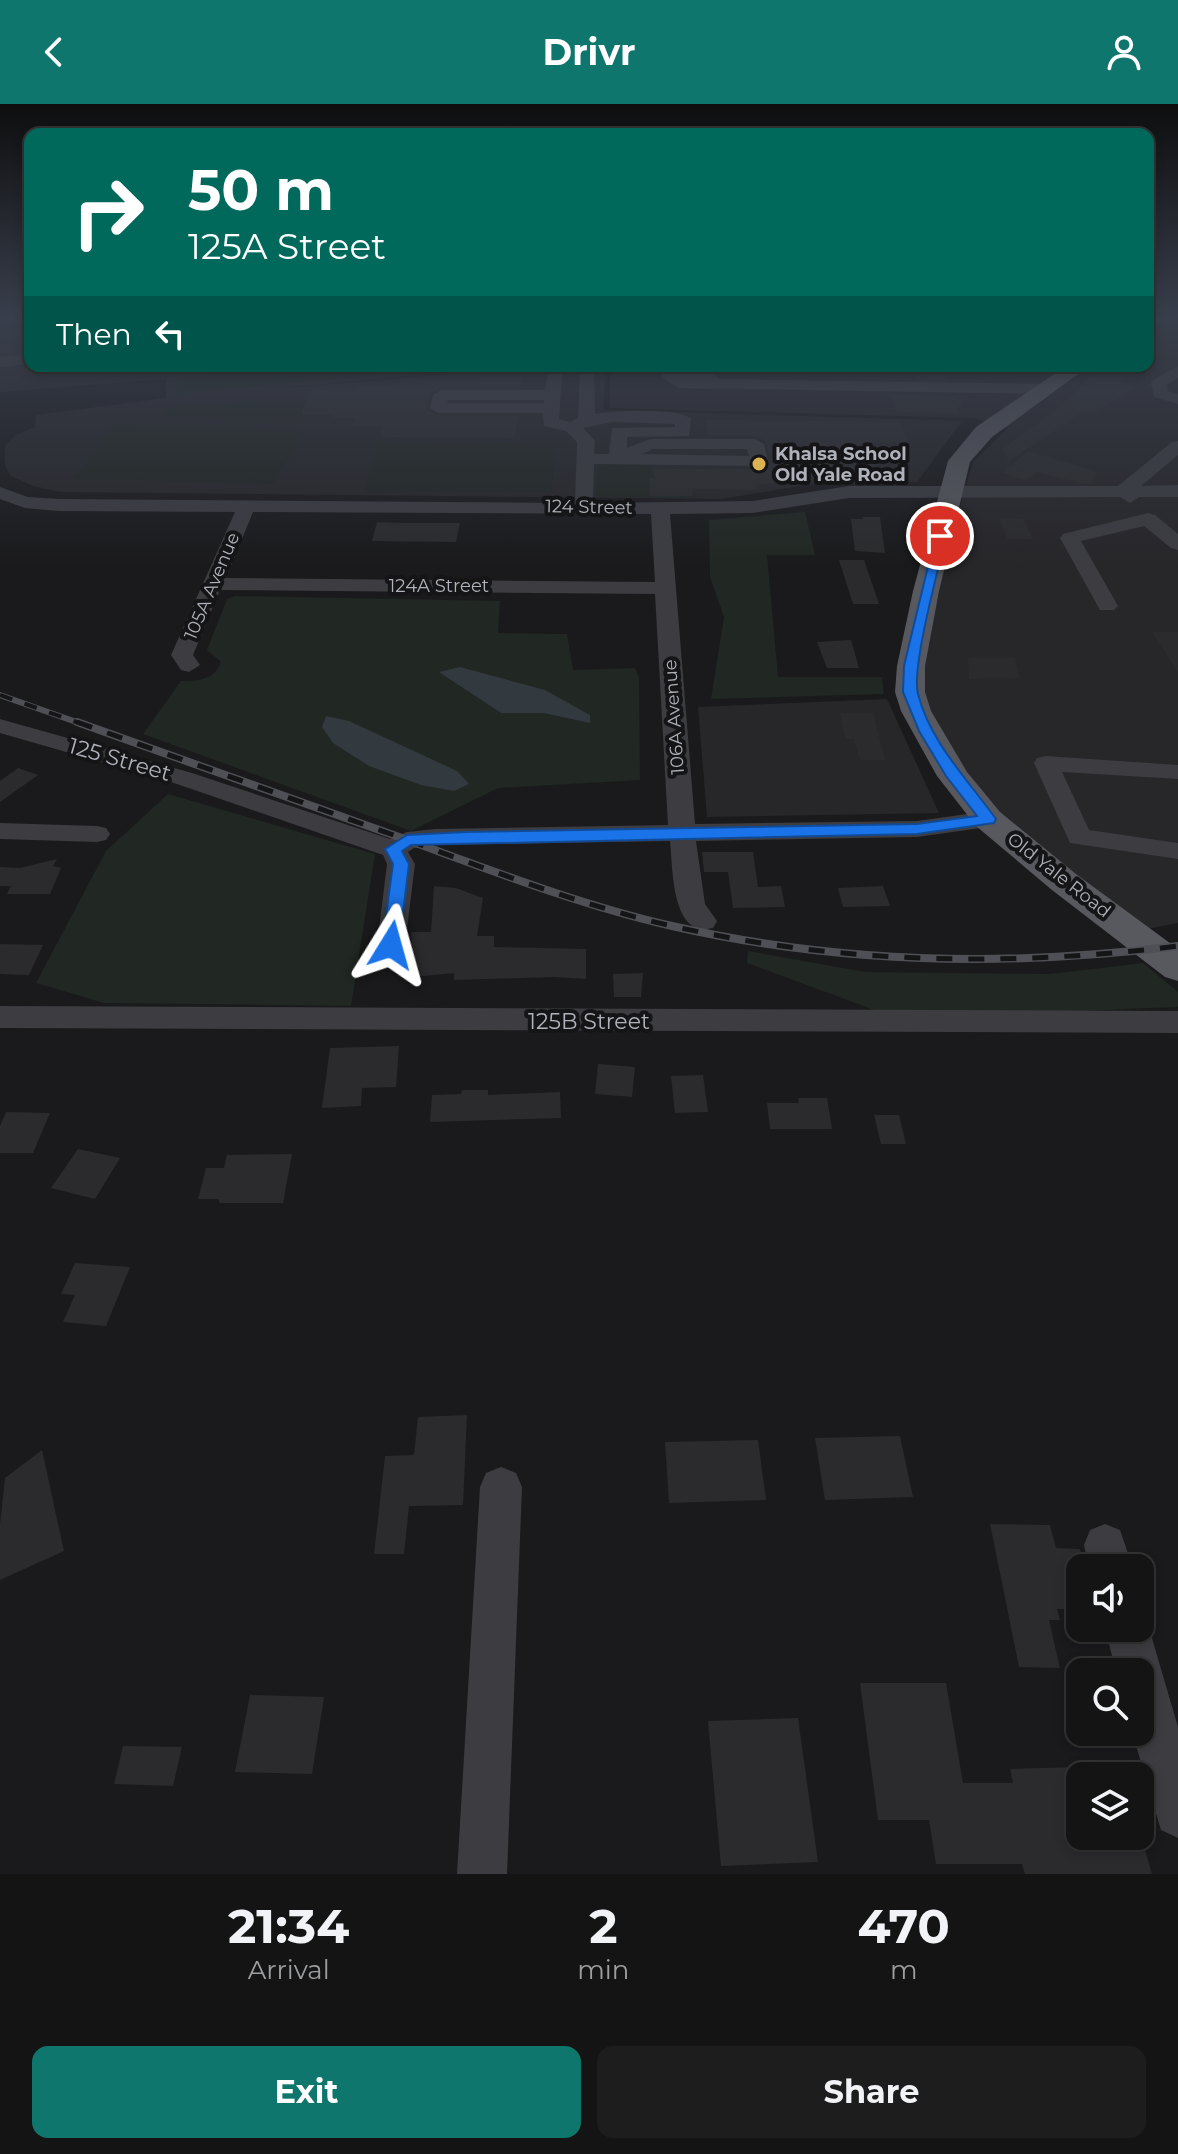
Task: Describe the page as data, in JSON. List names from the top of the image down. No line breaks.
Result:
{"streets":{"main road":["Old Yale Road"],"street":["124 Street","105A Avenue","124A Street","106A Avenue","125 Street","125B Street"]},"crossings":[["124 Street","105A Avenue"],["124 Street","106A Avenue"],["124 Street","Old Yale Road"],["105A Avenue","124A Street"],["124A Street","106A Avenue"]],"places":["Khalsa School Old Yale Road"],"page":{"header":"Drivr","turn":["50 m","125A Street"],"then":"Then","eta":["21:34","Arrival","2","min","470","m"],"buttons":["Exit","Share"]}}
